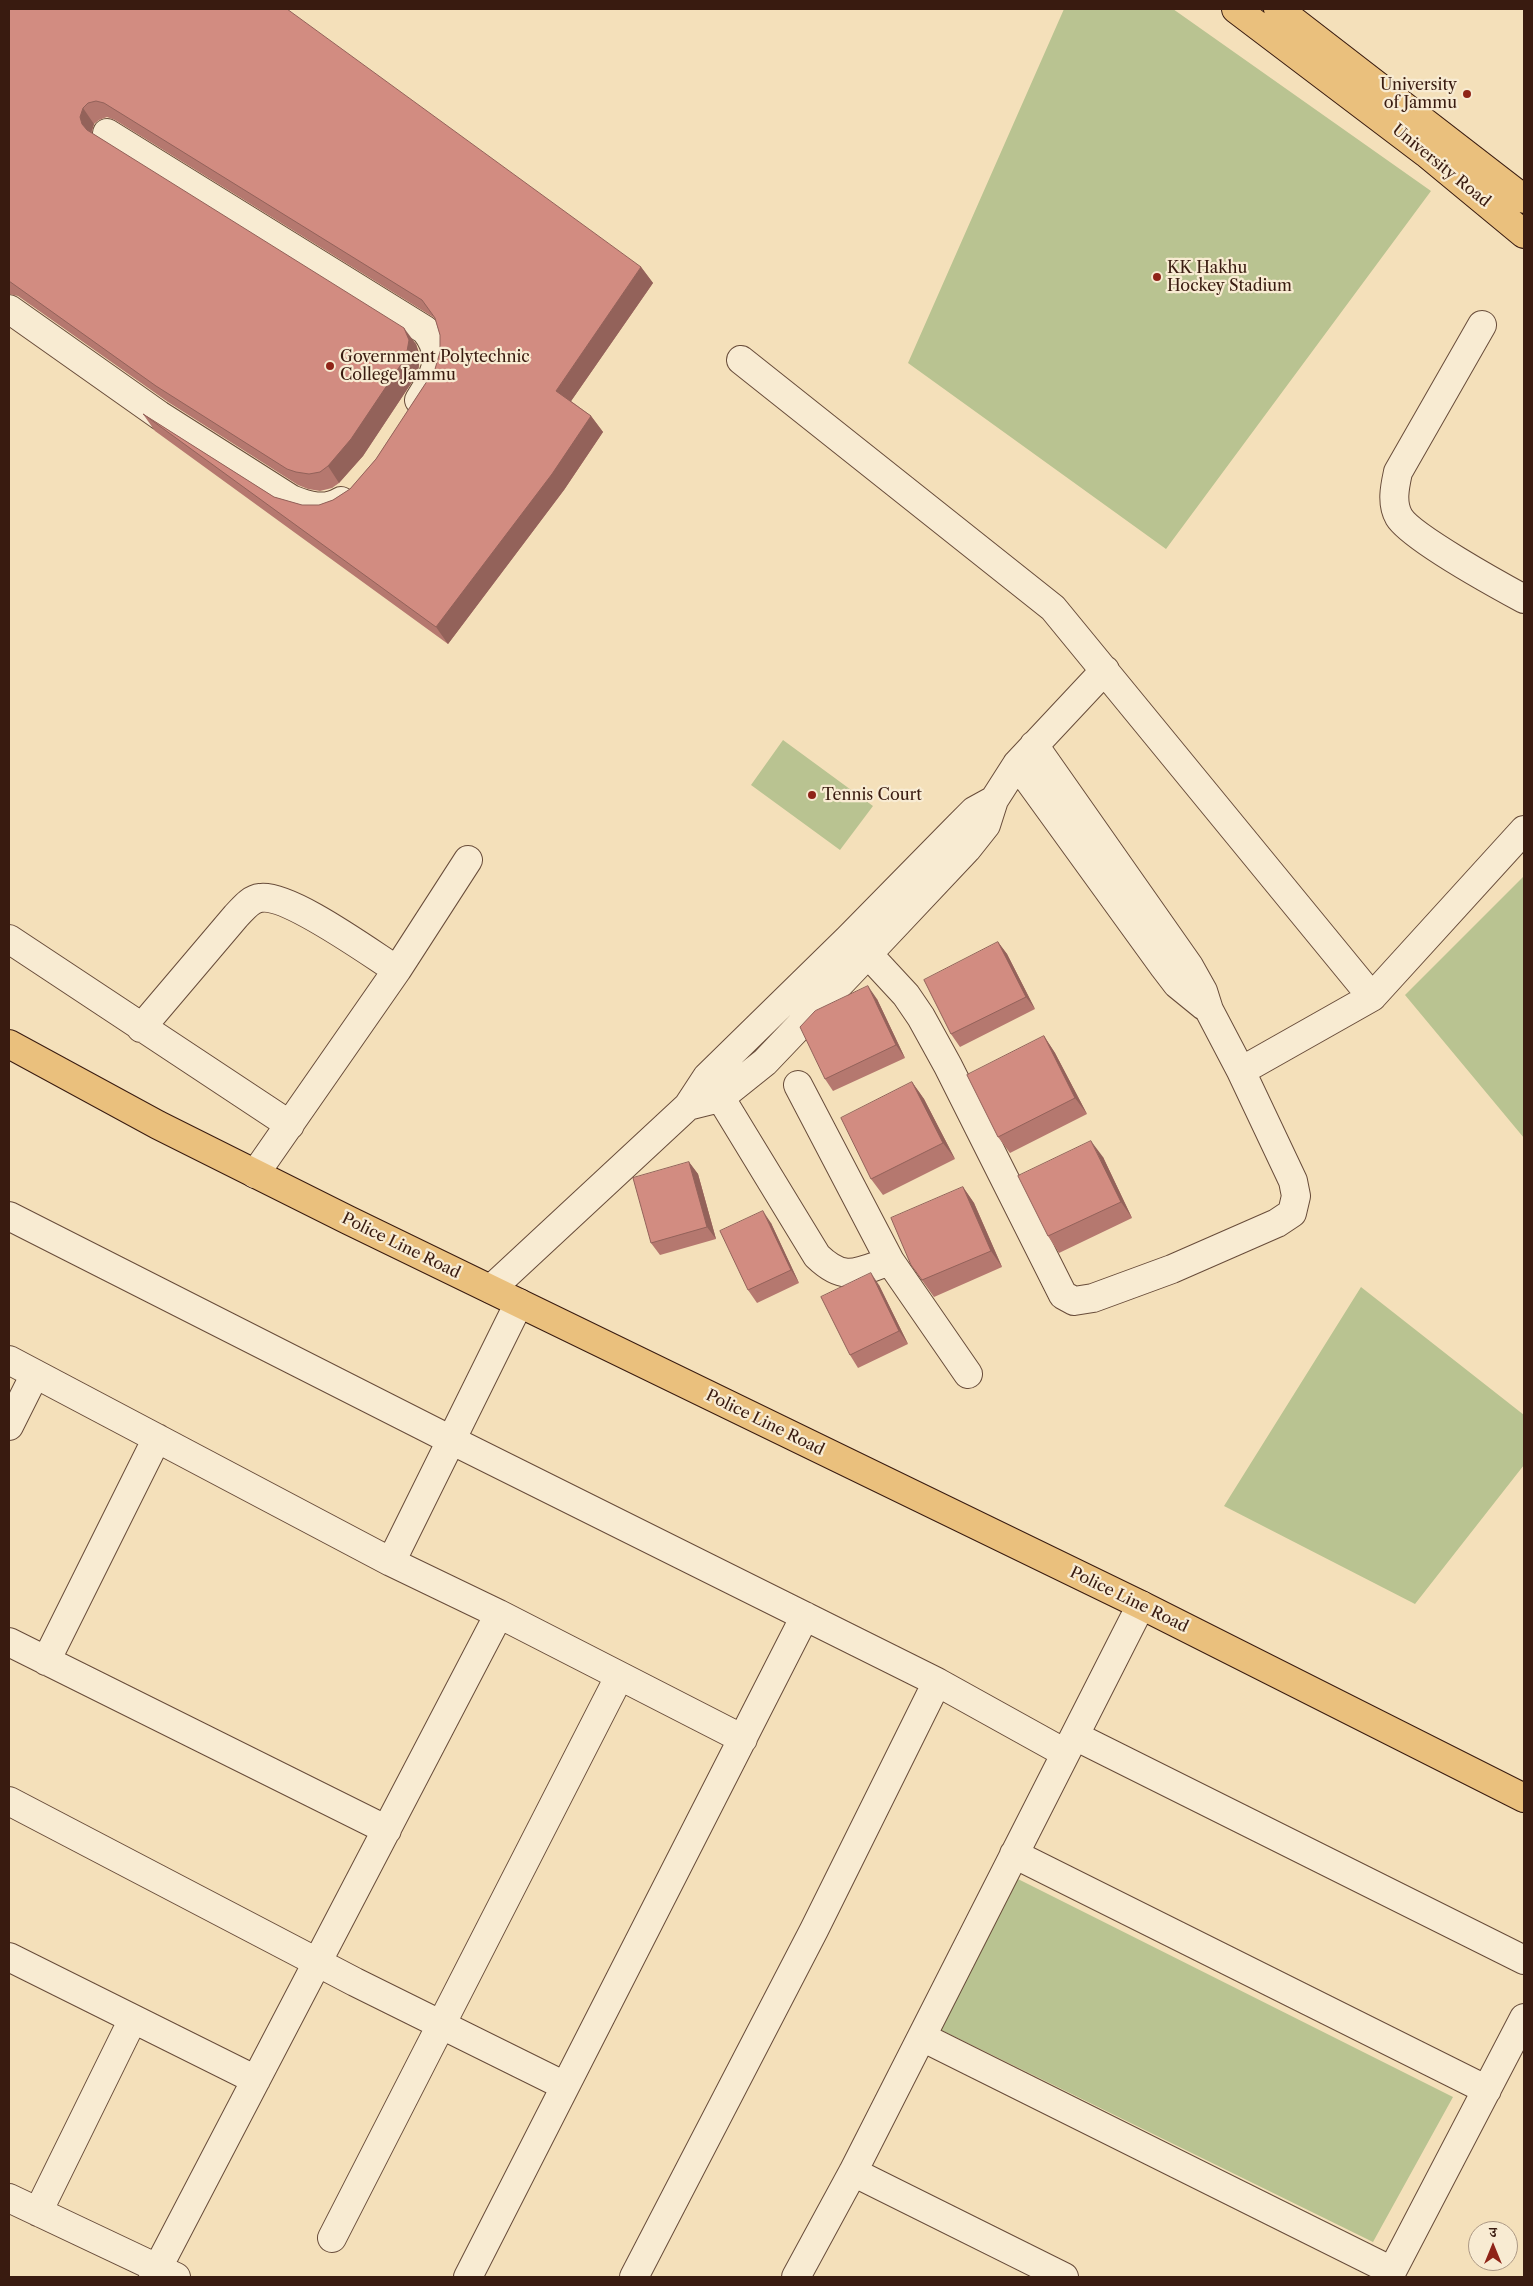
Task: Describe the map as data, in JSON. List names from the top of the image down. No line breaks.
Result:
{"streets":{"main road":["University Road","Police Line Road"]},"places":["University of Jammu","KK Hakhu Hockey Stadium","Government Polytechnic College Jammu","Tennis Court"],"north":"top"}
